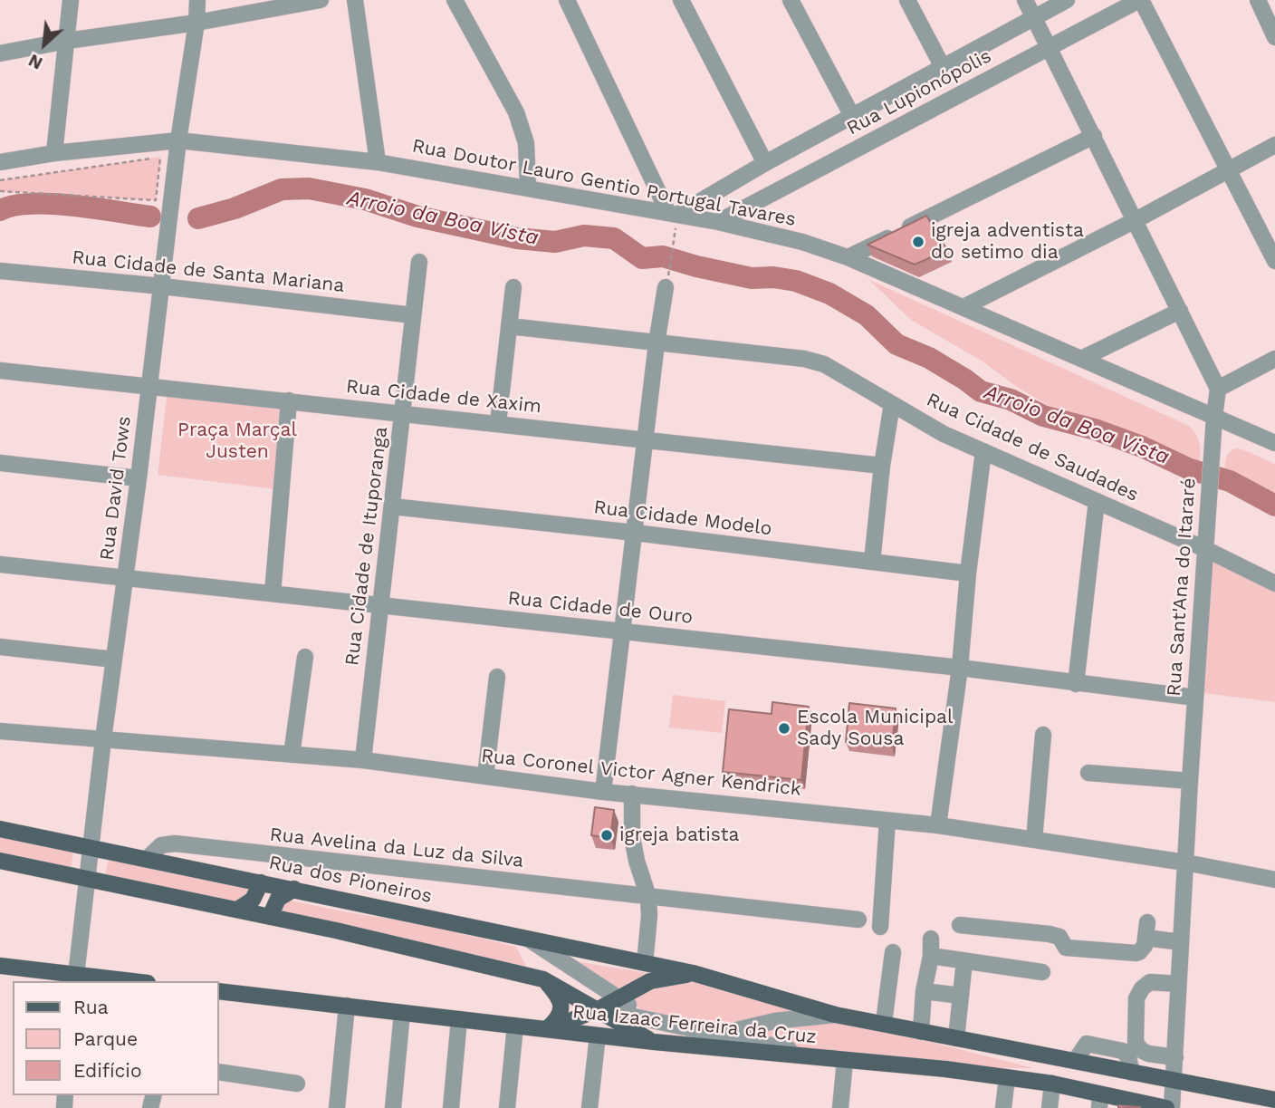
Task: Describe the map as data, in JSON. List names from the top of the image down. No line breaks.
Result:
{"streets":{"main road":["Rua dos Pioneiros","Rua Izaac Ferreira da Cruz"],"street":["Rua Lupionópolis","Rua Doutor Lauro Gentio Portugal Tavares","Rua Cidade de Santa Mariana","Rua Cidade de Xaxim","Rua Cidade de Saudades","Rua David Tows","Rua Cidade Modelo","Rua Cidade de Ituporanga","Rua Sant'Ana do Itararé","Rua Cidade de Ouro","Rua Coronel Victor Agner Kendrick","Rua Avelina da Luz da Silva"]},"crossings":[["Rua Lupionópolis","Rua Doutor Lauro Gentio Portugal Tavares"],["Rua Doutor Lauro Gentio Portugal Tavares","Rua David Tows"],["Rua Doutor Lauro Gentio Portugal Tavares","Rua Sant'Ana do Itararé"],["Rua Cidade de Santa Mariana","Rua David Tows"],["Rua Cidade de Santa Mariana","Rua Cidade de Ituporanga"],["Rua Cidade de Xaxim","Rua David Tows"],["Rua Cidade de Xaxim","Rua Cidade de Ituporanga"],["Rua Cidade de Saudades","Rua Sant'Ana do Itararé"],["Rua David Tows","Rua Cidade de Ouro"],["Rua David Tows","Rua Coronel Victor Agner Kendrick"],["Rua David Tows","Rua dos Pioneiros"],["Rua Cidade Modelo","Rua Cidade de Ituporanga"],["Rua Cidade de Ituporanga","Rua Cidade de Ouro"],["Rua Cidade de Ituporanga","Rua Coronel Victor Agner Kendrick"],["Rua Sant'Ana do Itararé","Rua Cidade de Ouro"],["Rua Sant'Ana do Itararé","Rua Coronel Victor Agner Kendrick"],["Rua Sant'Ana do Itararé","Rua Izaac Ferreira da Cruz"],["Rua Avelina da Luz da Silva","Rua dos Pioneiros"],["Rua dos Pioneiros","Rua Izaac Ferreira da Cruz"]],"water":["Arroio da Boa Vista"],"parks":["Praça Marçal Justen"],"places":["igreja adventista do setimo dia","Escola Municipal Sady Sousa","igreja batista"],"legend":["Rua","Parque","Edifício"],"north":"bottom left"}
